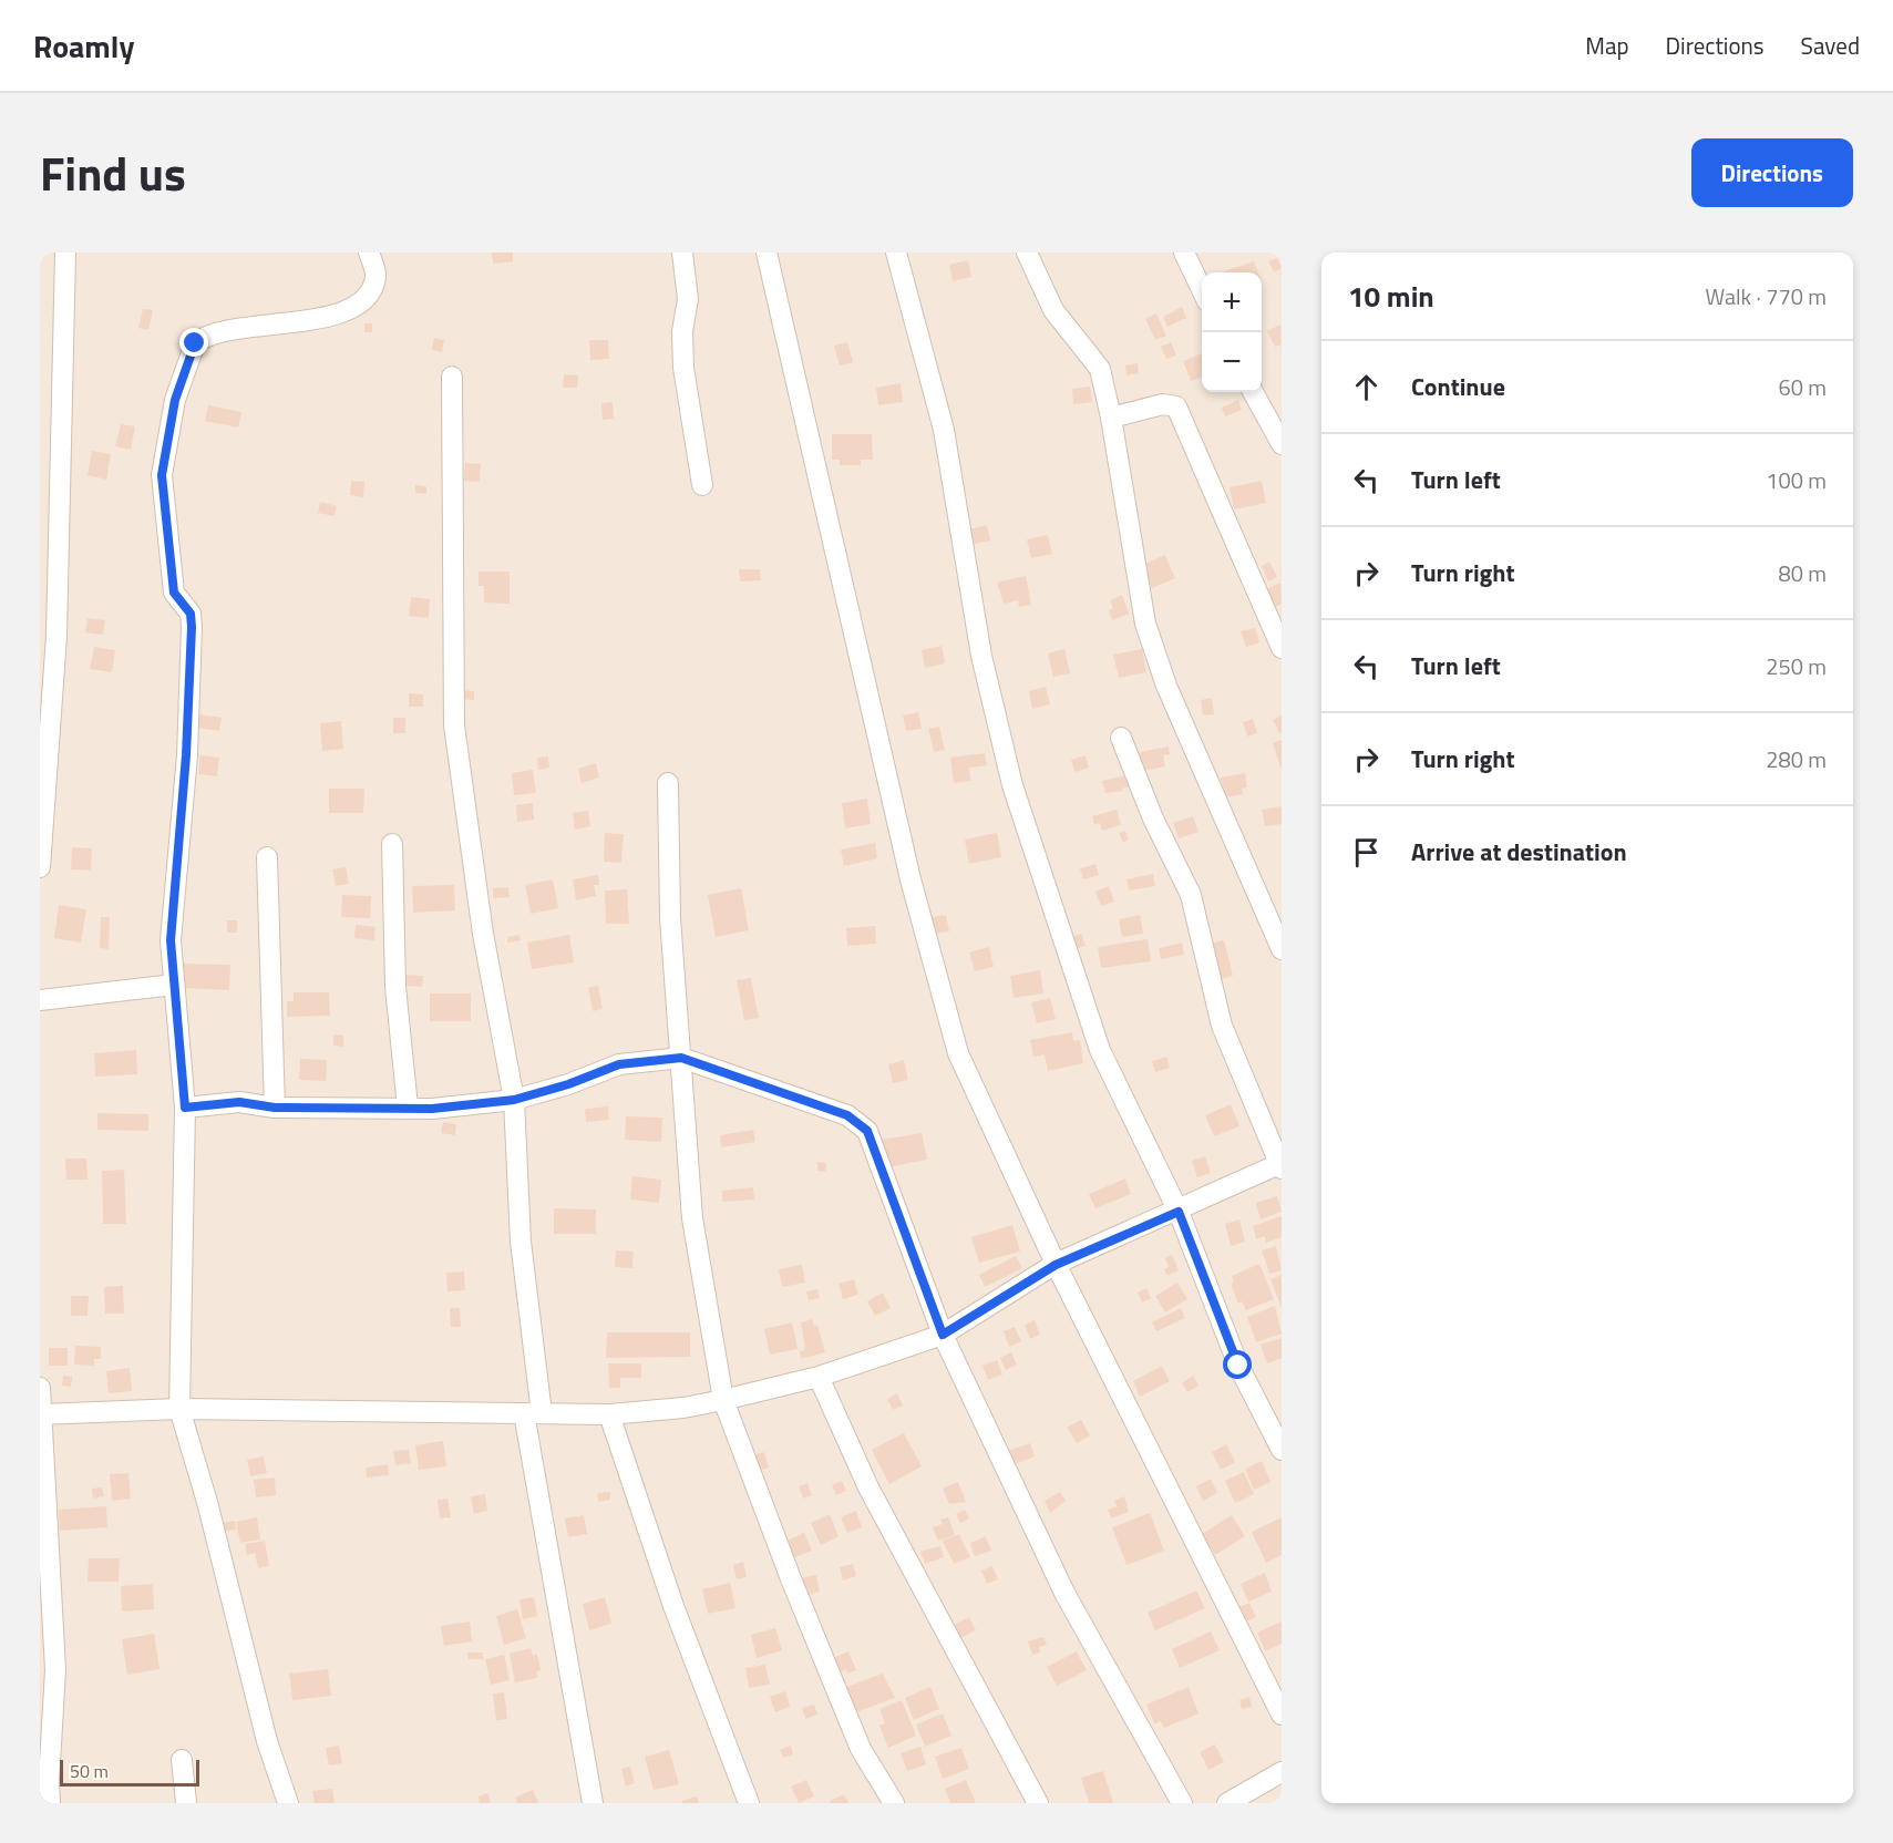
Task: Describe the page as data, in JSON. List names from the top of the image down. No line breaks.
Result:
{"scale_bar":"50 m","page":{"header":"Roamly","nav":["Map","Directions","Saved"],"title":"Find us","buttons":"Directions","heading":["10 min","Walk · 770 m"],"map_buttons":["+","−"],"list":[["Continue","60 m"],["Turn left","100 m"],["Turn right","80 m"],["Turn left","250 m"],["Turn right","280 m"],"Arrive at destination"],"scale":"50 m"}}
